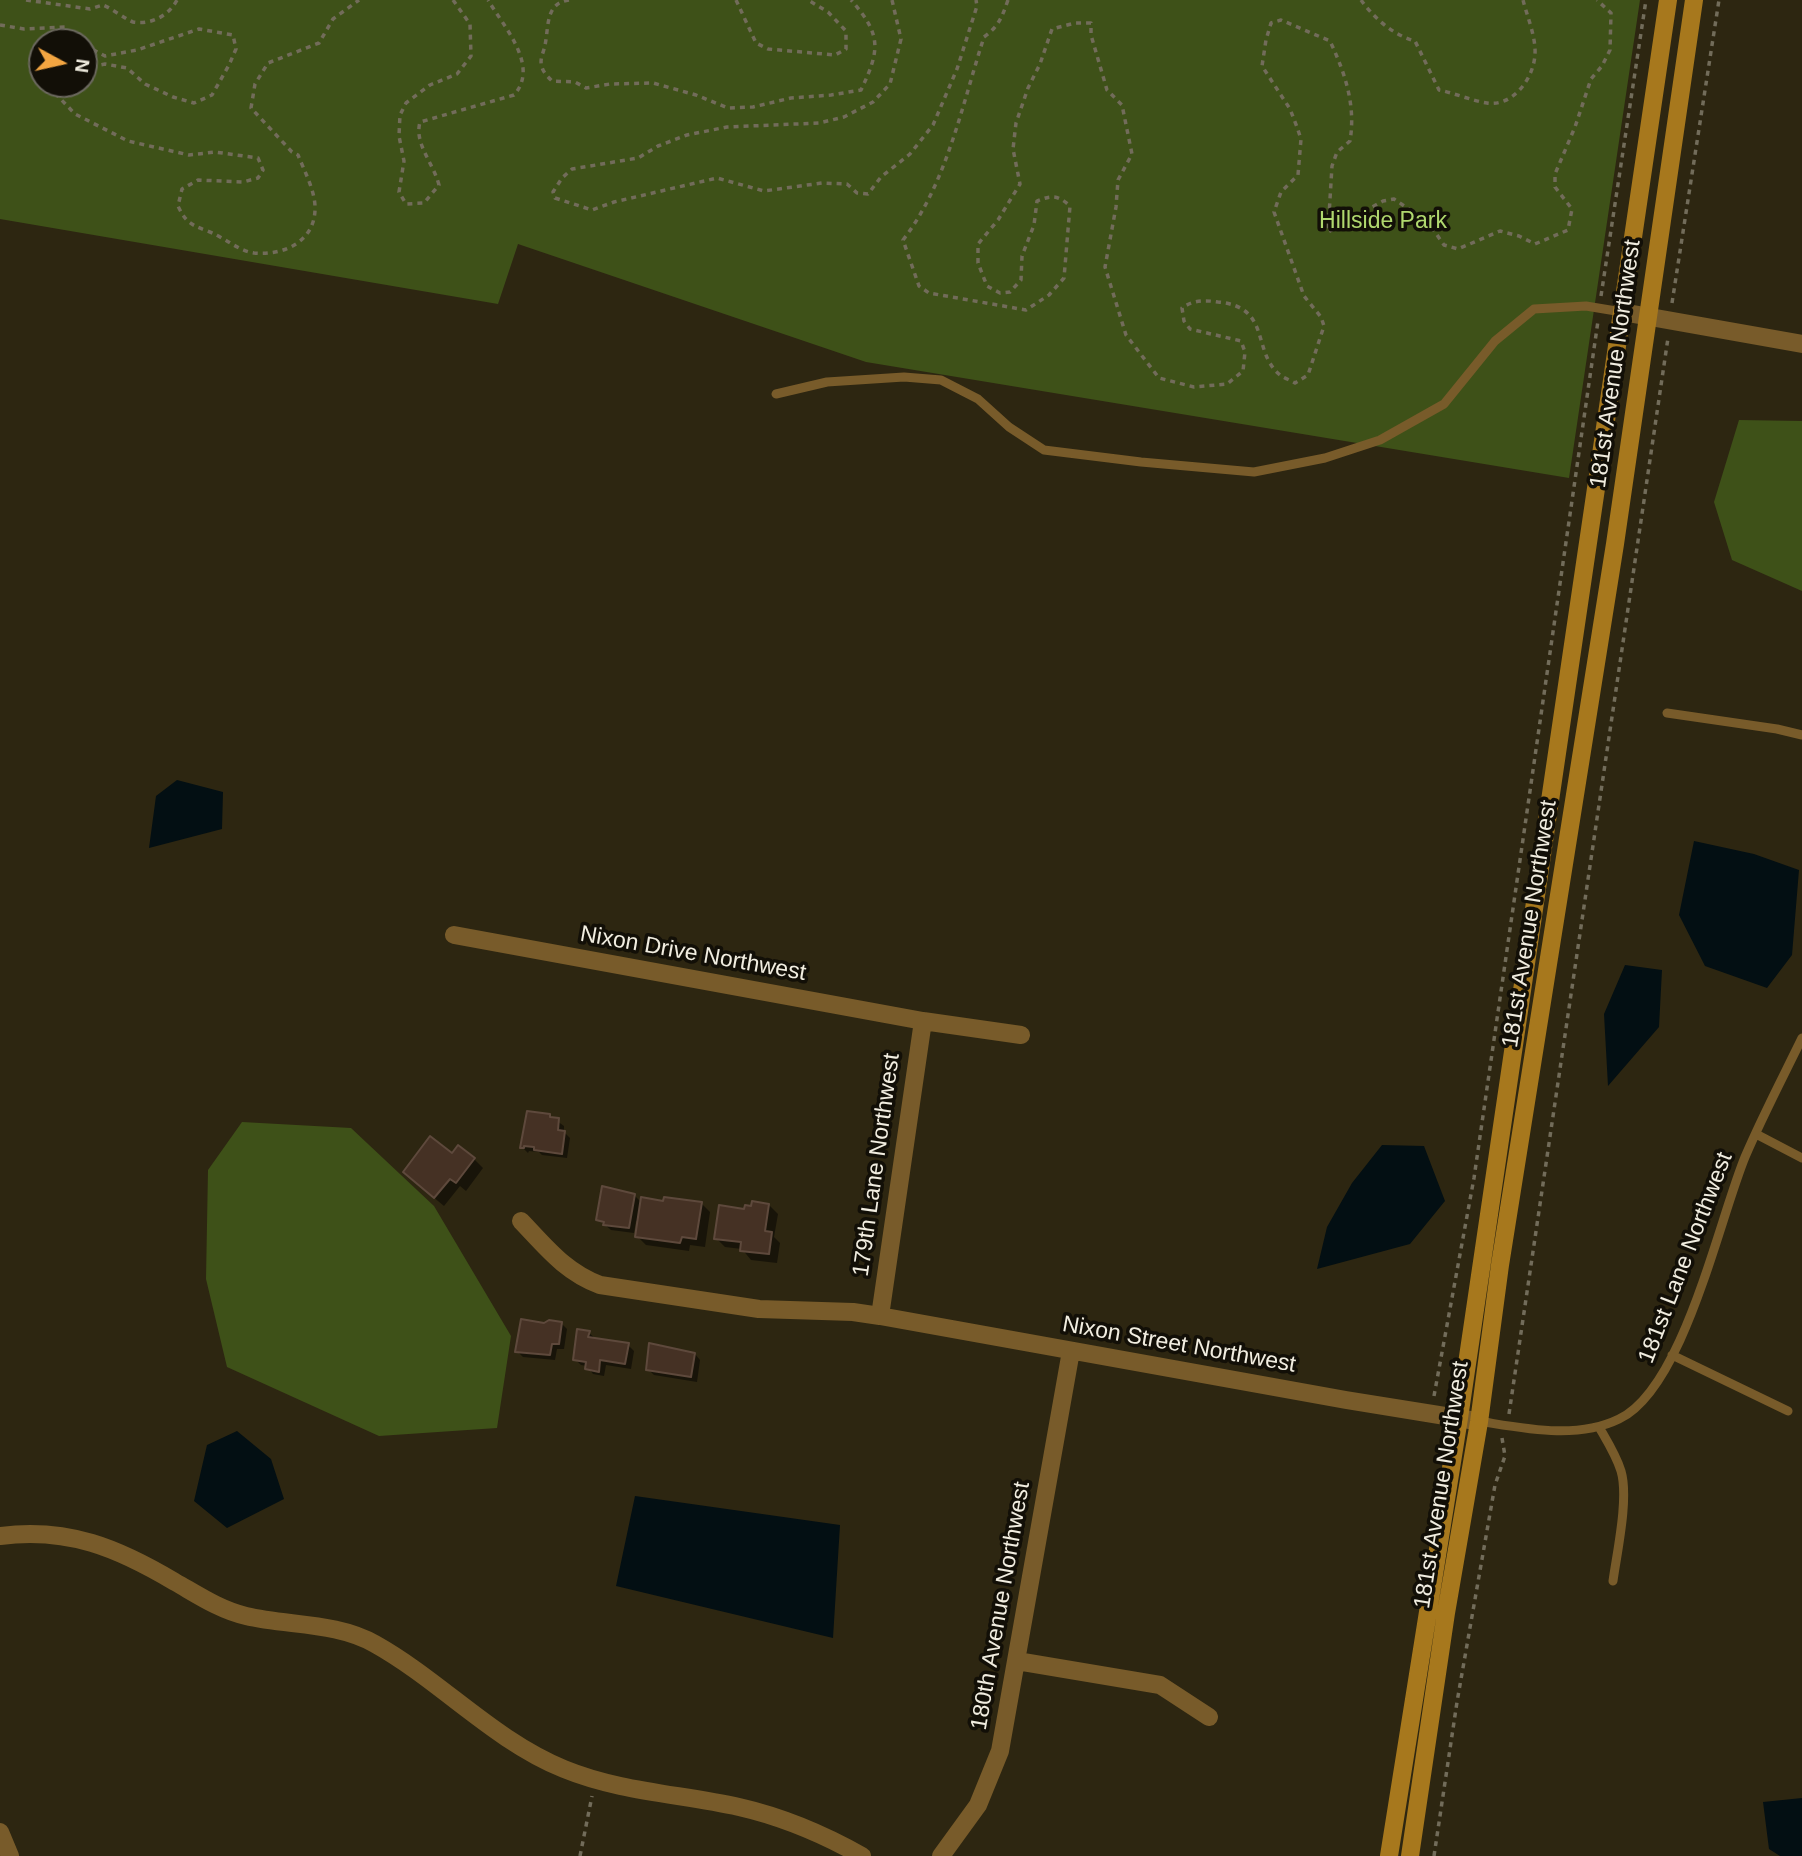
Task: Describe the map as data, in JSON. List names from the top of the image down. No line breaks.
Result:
{"streets":{"main road":["181st Avenue Northwest"],"street":["Nixon Drive Northwest","179th Lane Northwest","Nixon Street Northwest","180th Avenue Northwest"],"lane":["181st Lane Northwest"]},"crossings":[["181st Avenue Northwest","181st Lane Northwest"],["181st Avenue Northwest","Nixon Street Northwest"],["Nixon Drive Northwest","179th Lane Northwest"],["179th Lane Northwest","Nixon Street Northwest"],["181st Lane Northwest","Nixon Street Northwest"],["Nixon Street Northwest","180th Avenue Northwest"]],"parks":["Hillside Park"],"north":"right"}
